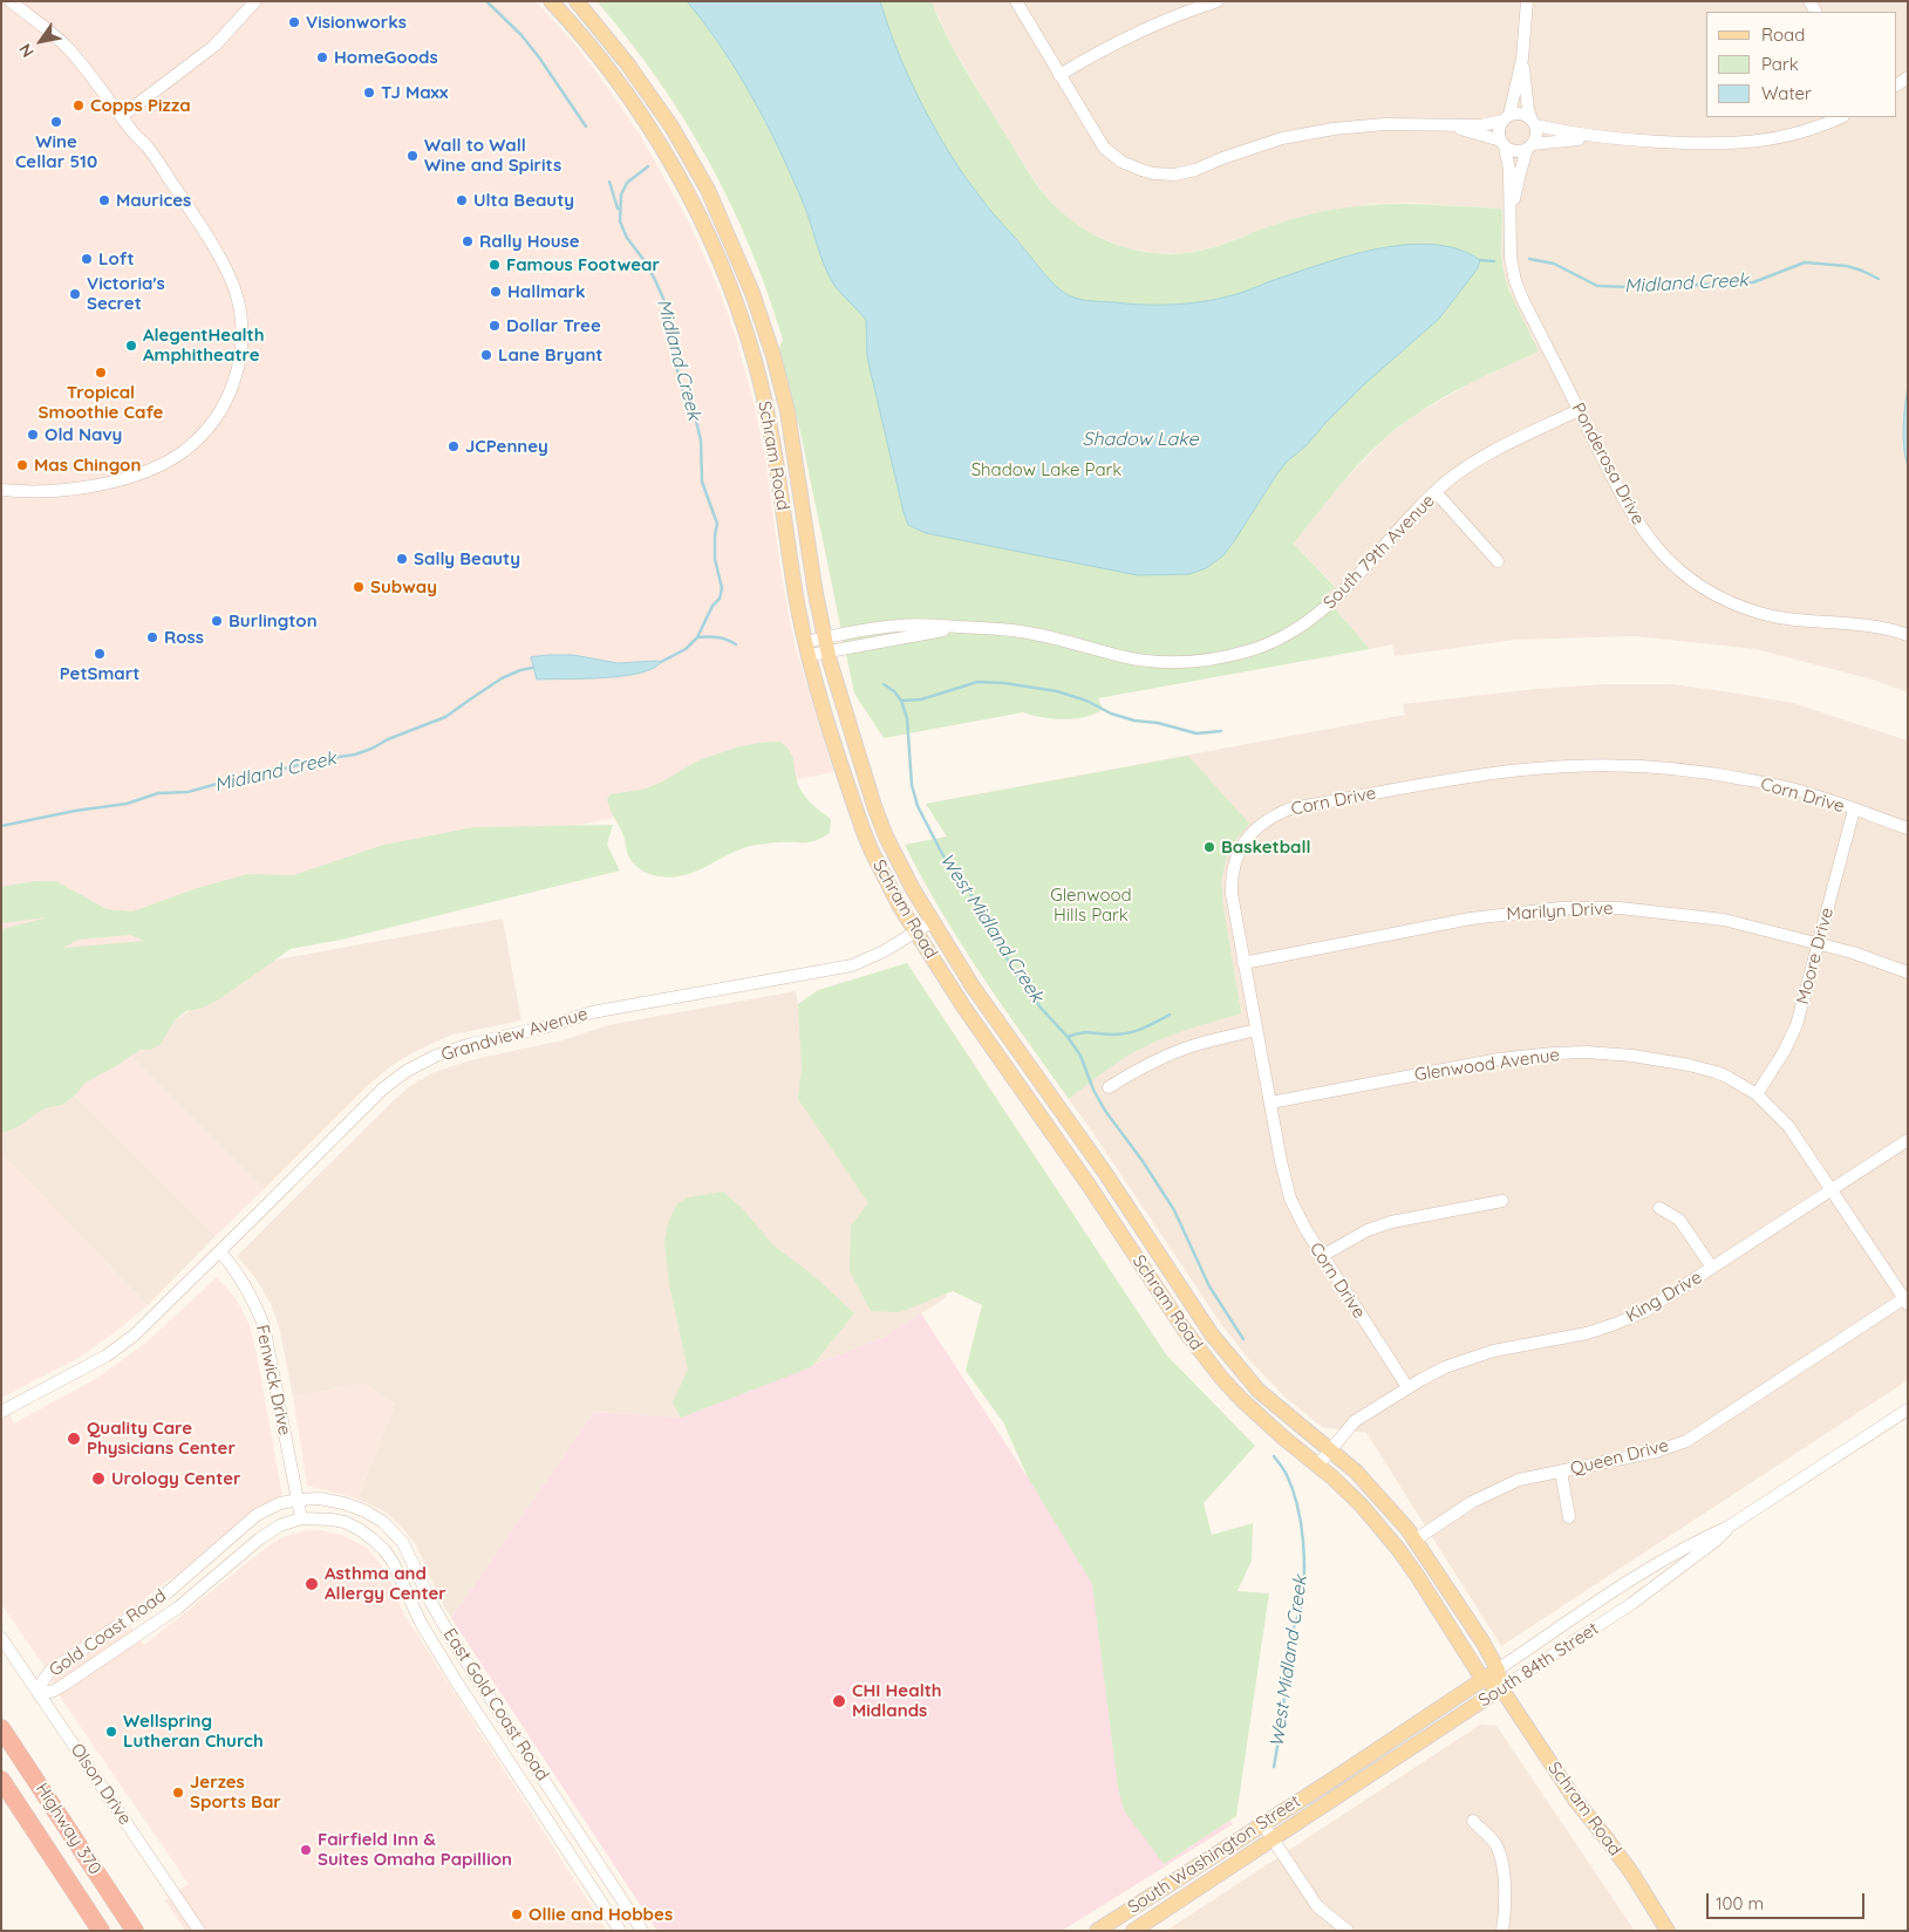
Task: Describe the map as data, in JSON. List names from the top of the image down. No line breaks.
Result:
{"streets":{"highway":["Highway 370"],"main road":["Schram Road","South 84th Street","South Washington Street"],"street":["Ponderosa Drive","South 79th Avenue","Corn Drive","Marilyn Drive","Moore Drive","Grandview Avenue","Glenwood Avenue","King Drive","Fenwick Drive","Queen Drive","Gold Coast Road","East Gold Coast Road","Olson Drive"]},"crossings":[["Schram Road","South 79th Avenue"],["Schram Road","Grandview Avenue"],["Schram Road","King Drive"],["Schram Road","Queen Drive"],["Schram Road","South 84th Street"],["Ponderosa Drive","South 79th Avenue"],["Corn Drive","Marilyn Drive"],["Corn Drive","Moore Drive"],["Corn Drive","Glenwood Avenue"],["Corn Drive","King Drive"],["Marilyn Drive","Moore Drive"],["Moore Drive","Glenwood Avenue"],["Grandview Avenue","Fenwick Drive"],["Glenwood Avenue","King Drive"],["Glenwood Avenue","Queen Drive"],["Fenwick Drive","Gold Coast Road"],["Fenwick Drive","East Gold Coast Road"],["Gold Coast Road","East Gold Coast Road"],["Gold Coast Road","Olson Drive"],["South 84th Street","South Washington Street"]],"water":["Midland Creek","Shadow Lake","West Midland Creek"],"parks":["Shadow Lake Park","Glenwood Hills Park"],"places":["Visionworks","HomeGoods","TJ Maxx","Copps Pizza","Wine Cellar 510","Wall to Wall Wine and Spirits","Maurices","Ulta Beauty","Rally House","Loft","Famous Footwear","Hallmark","Victoria's Secret","Dollar Tree","AlegentHealth Amphitheatre","Lane Bryant","Tropical Smoothie Cafe","Old Navy","JCPenney","Mas Chingon","Sally Beauty","Subway","Burlington","Ross","PetSmart","Basketball","Quality Care Physicians Center","Urology Center","Asthma and Allergy Center","CHI Health Midlands","Wellspring Lutheran Church","Jerzes Sports Bar","Fairfield Inn & Suites Omaha Papillion","Ollie and Hobbes"],"legend":["Road","Park","Water"],"scale_bar":"100 m","north":"bottom left"}
